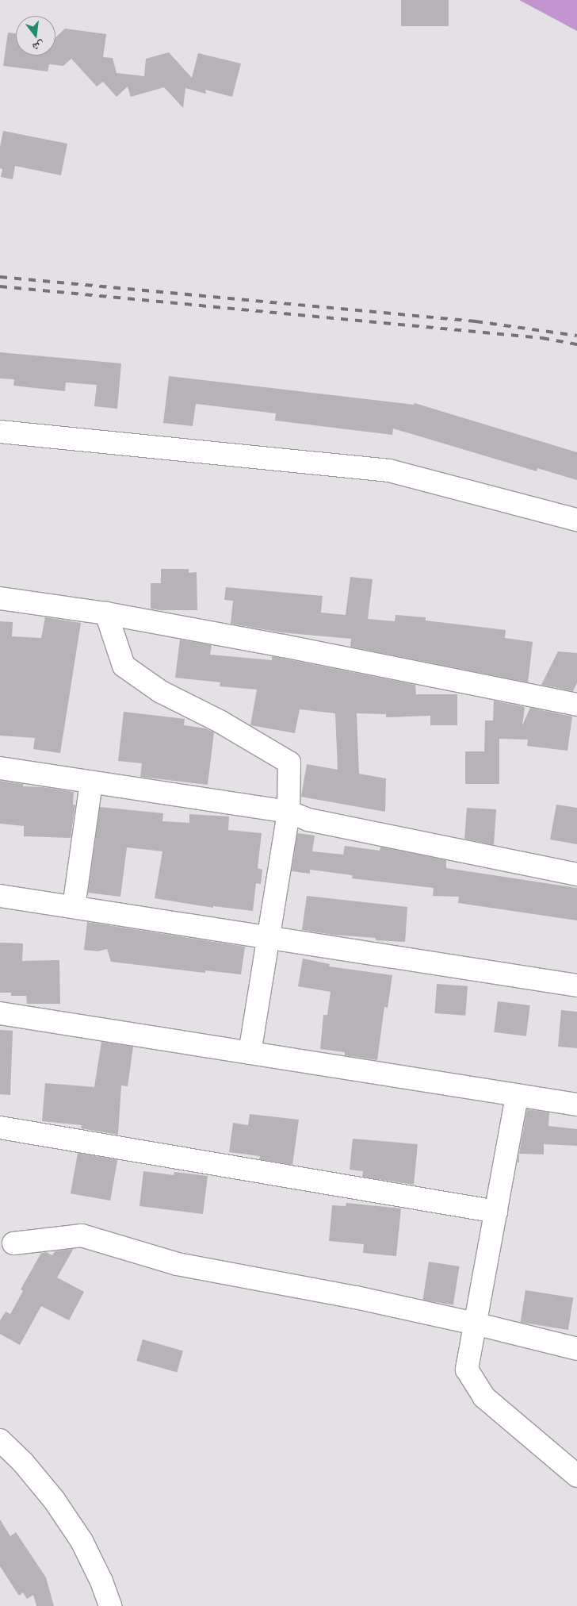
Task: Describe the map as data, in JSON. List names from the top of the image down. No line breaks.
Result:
{"north":"bottom"}
